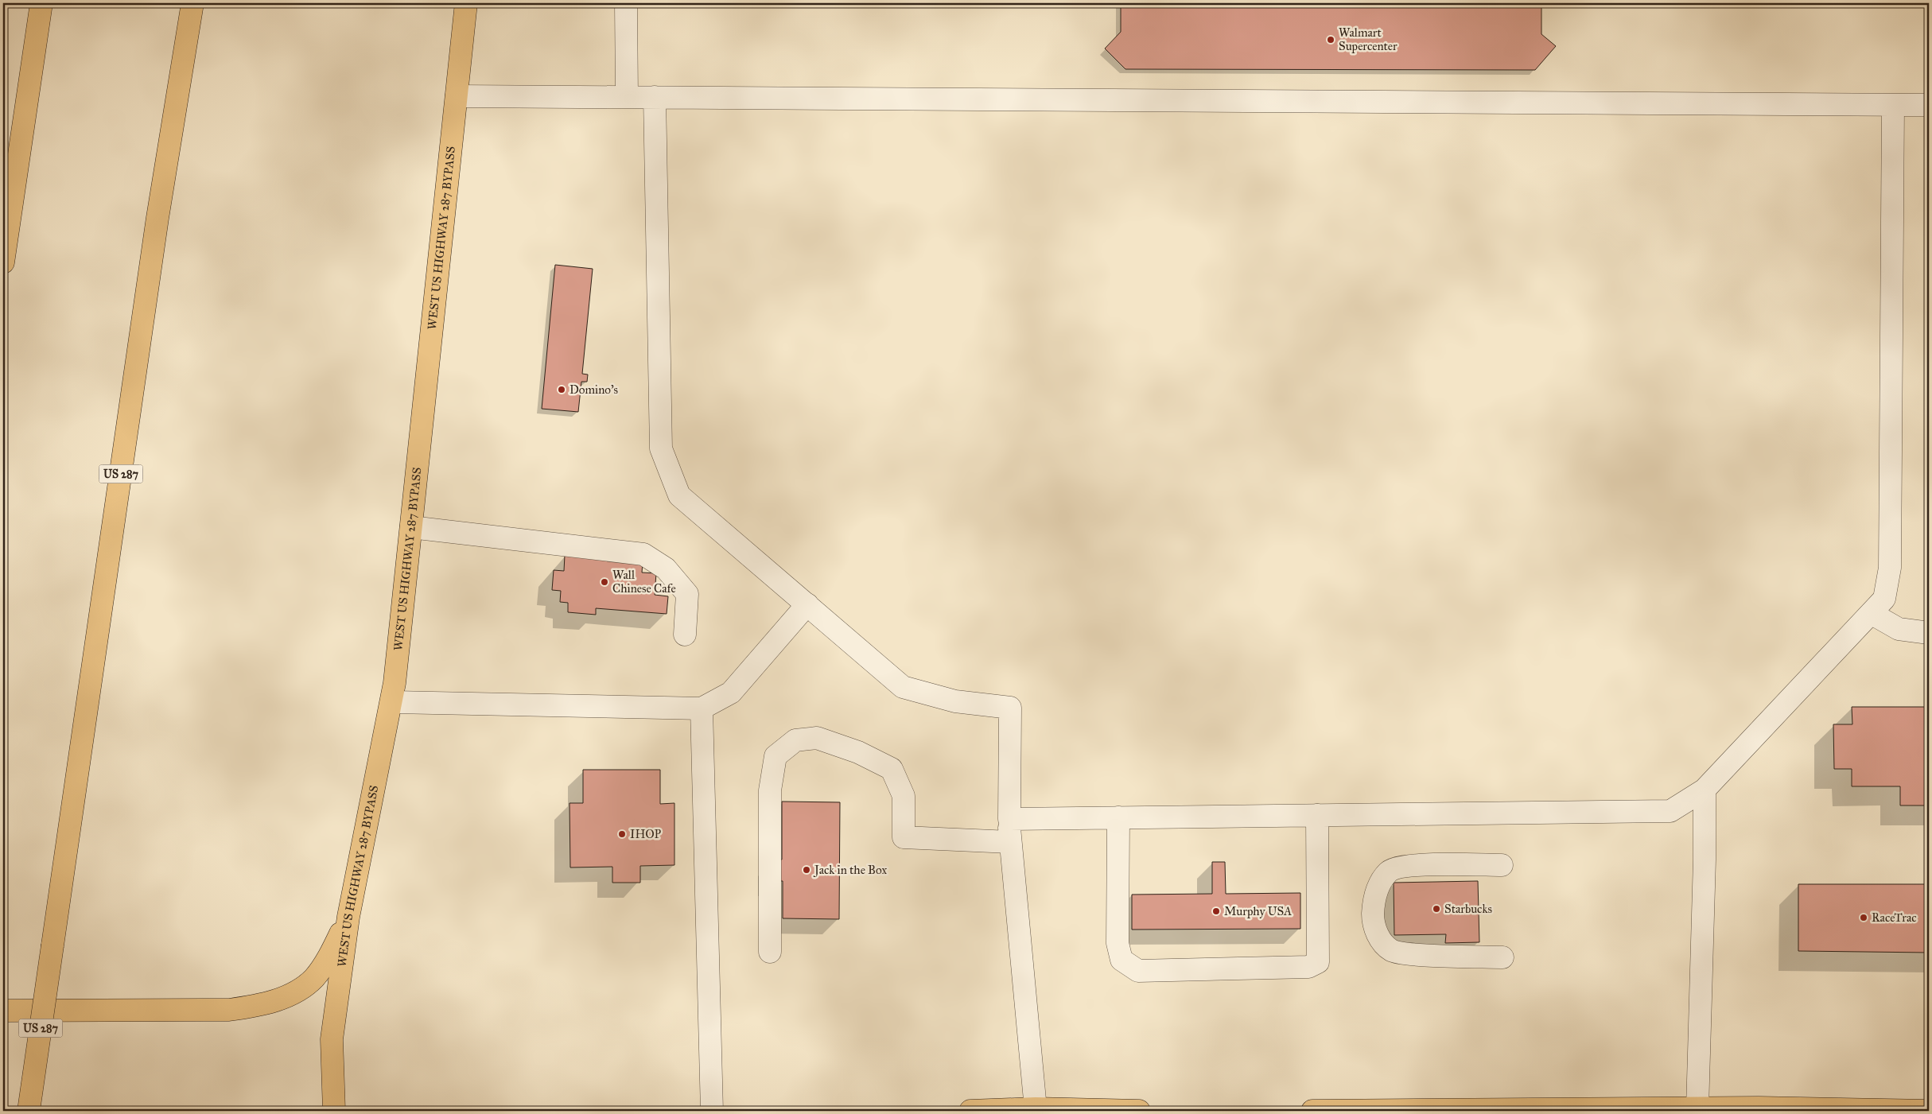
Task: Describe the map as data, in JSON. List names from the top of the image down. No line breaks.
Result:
{"streets":{"main road":["WEST US HIGHWAY 287 BYPASS","US 287"]},"places":["Walmart Supercenter","Domino's","Wall Chinese Cafe","IHOP","Jack in the Box","Starbucks","Murphy USA","RaceTrac"]}
